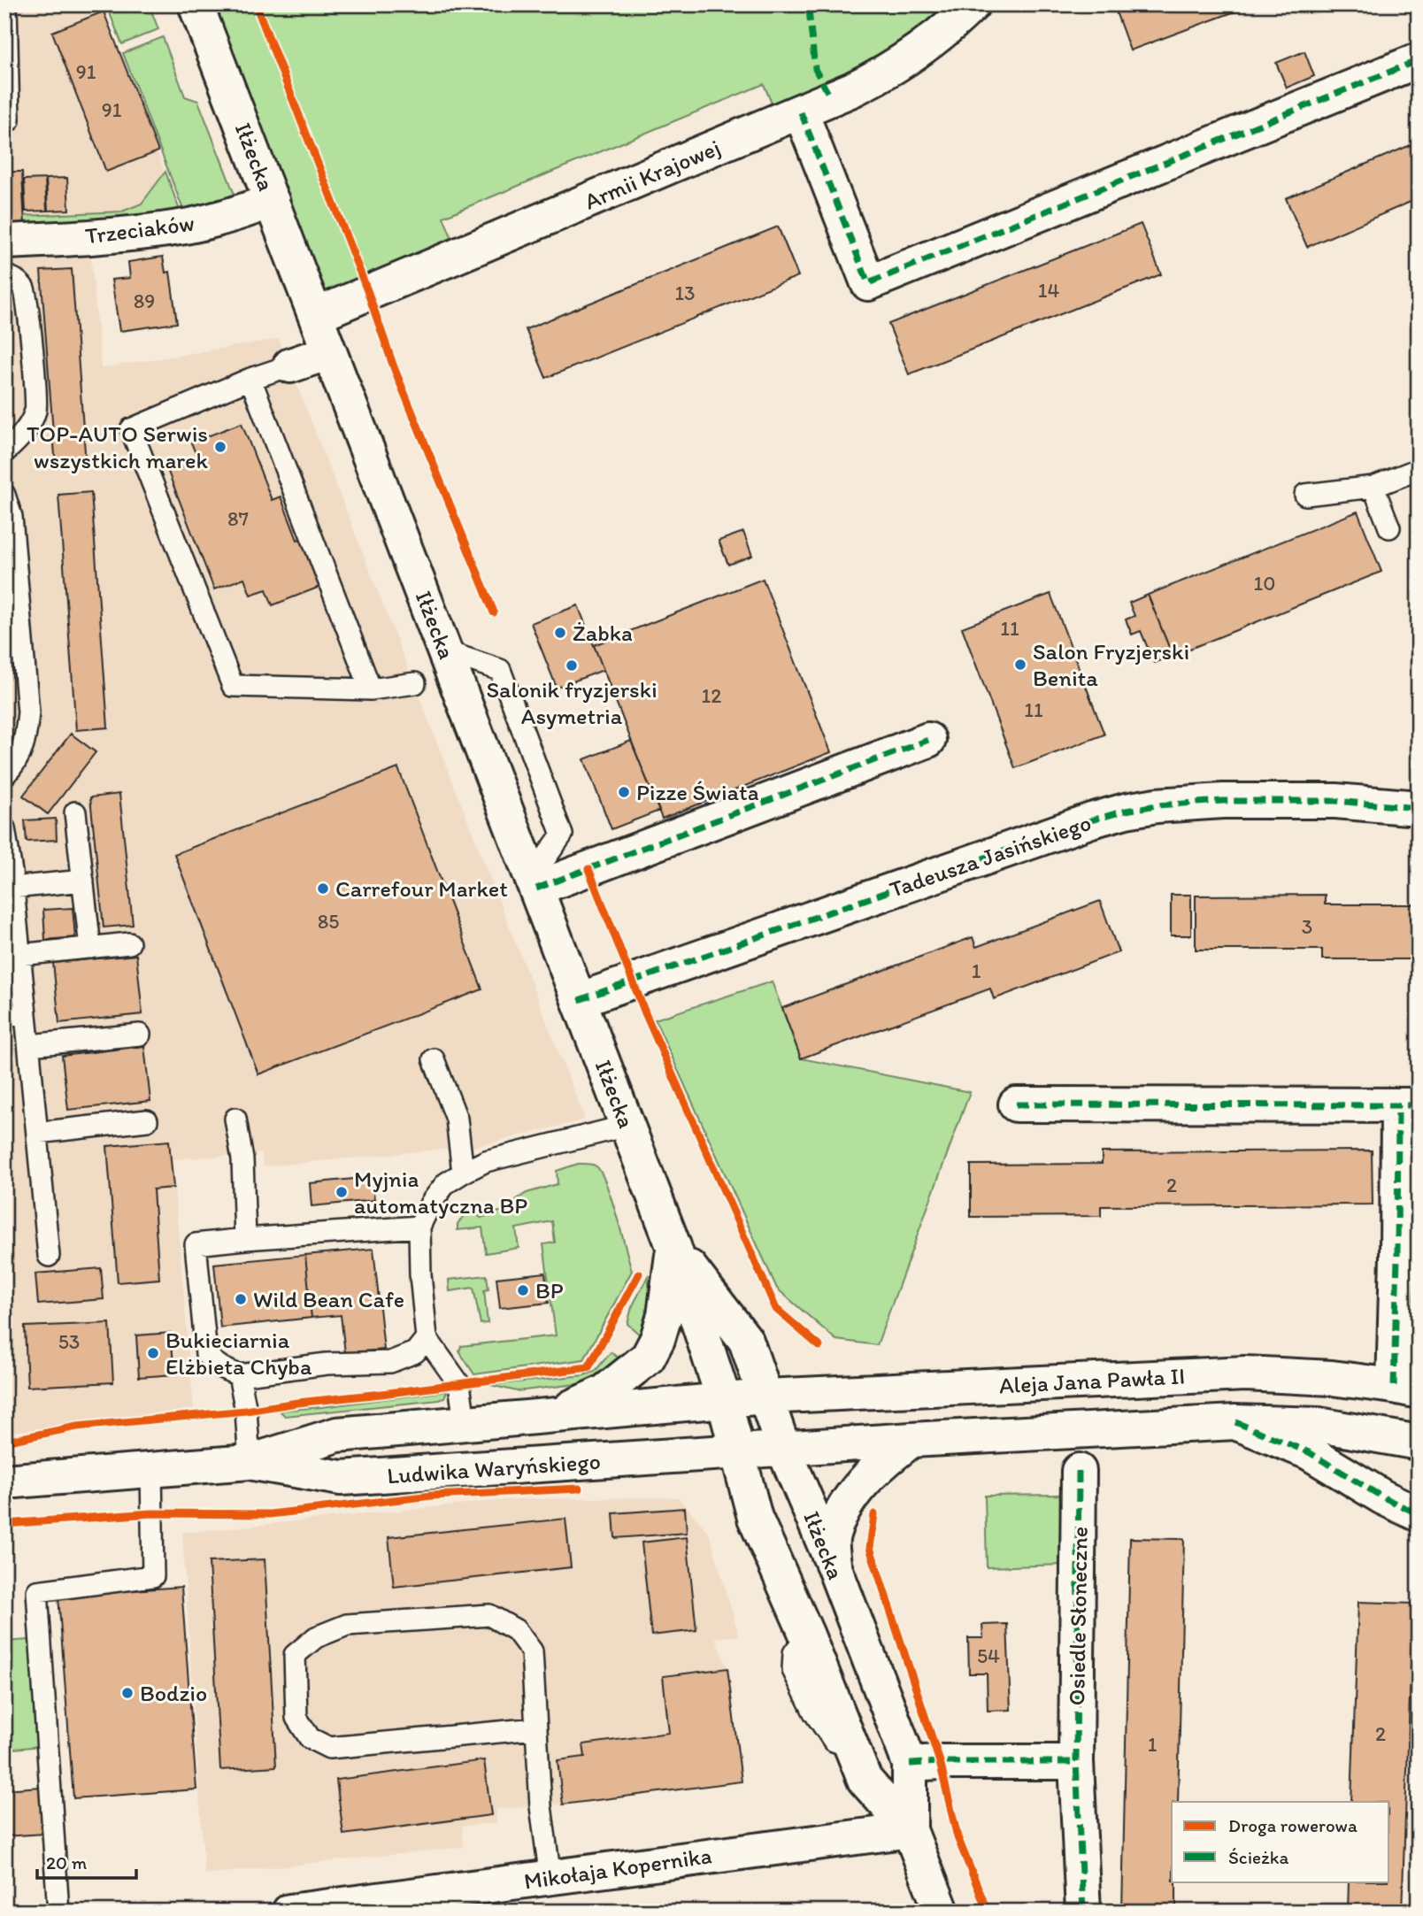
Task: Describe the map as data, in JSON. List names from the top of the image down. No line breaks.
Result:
{"streets":{"street":["Iłżecka","Armii Krajowej","Trzeciaków","Tadeusza Jasińskiego","Aleja Jana Pawła II","Ludwika Waryńskiego","Osiedle Słoneczne","Mikołaja Kopernika"]},"crossings":[["Iłżecka","Armii Krajowej"],["Iłżecka","Trzeciaków"],["Iłżecka","Tadeusza Jasińskiego"],["Iłżecka","Aleja Jana Pawła II"],["Iłżecka","Ludwika Waryńskiego"],["Iłżecka","Mikołaja Kopernika"],["Aleja Jana Pawła II","Ludwika Waryńskiego"]],"places":["TOP-AUTO Serwis wszystkich marek","Żabka","Salon Fryzjerski Benita","Salonik fryzjerski Asymetria","Pizze Świata","Carrefour Market","Myjnia automatyczna BP","BP","Wild Bean Cafe","Bukieciarnia Elżbieta Chyba","Bodzio"],"house_numbers":["91","91","14","13","89","87","10","11","12","11","85","3","1","2","53","54","2","1"],"legend":["Droga rowerowa","Ścieżka"],"scale_bar":"20 m"}
